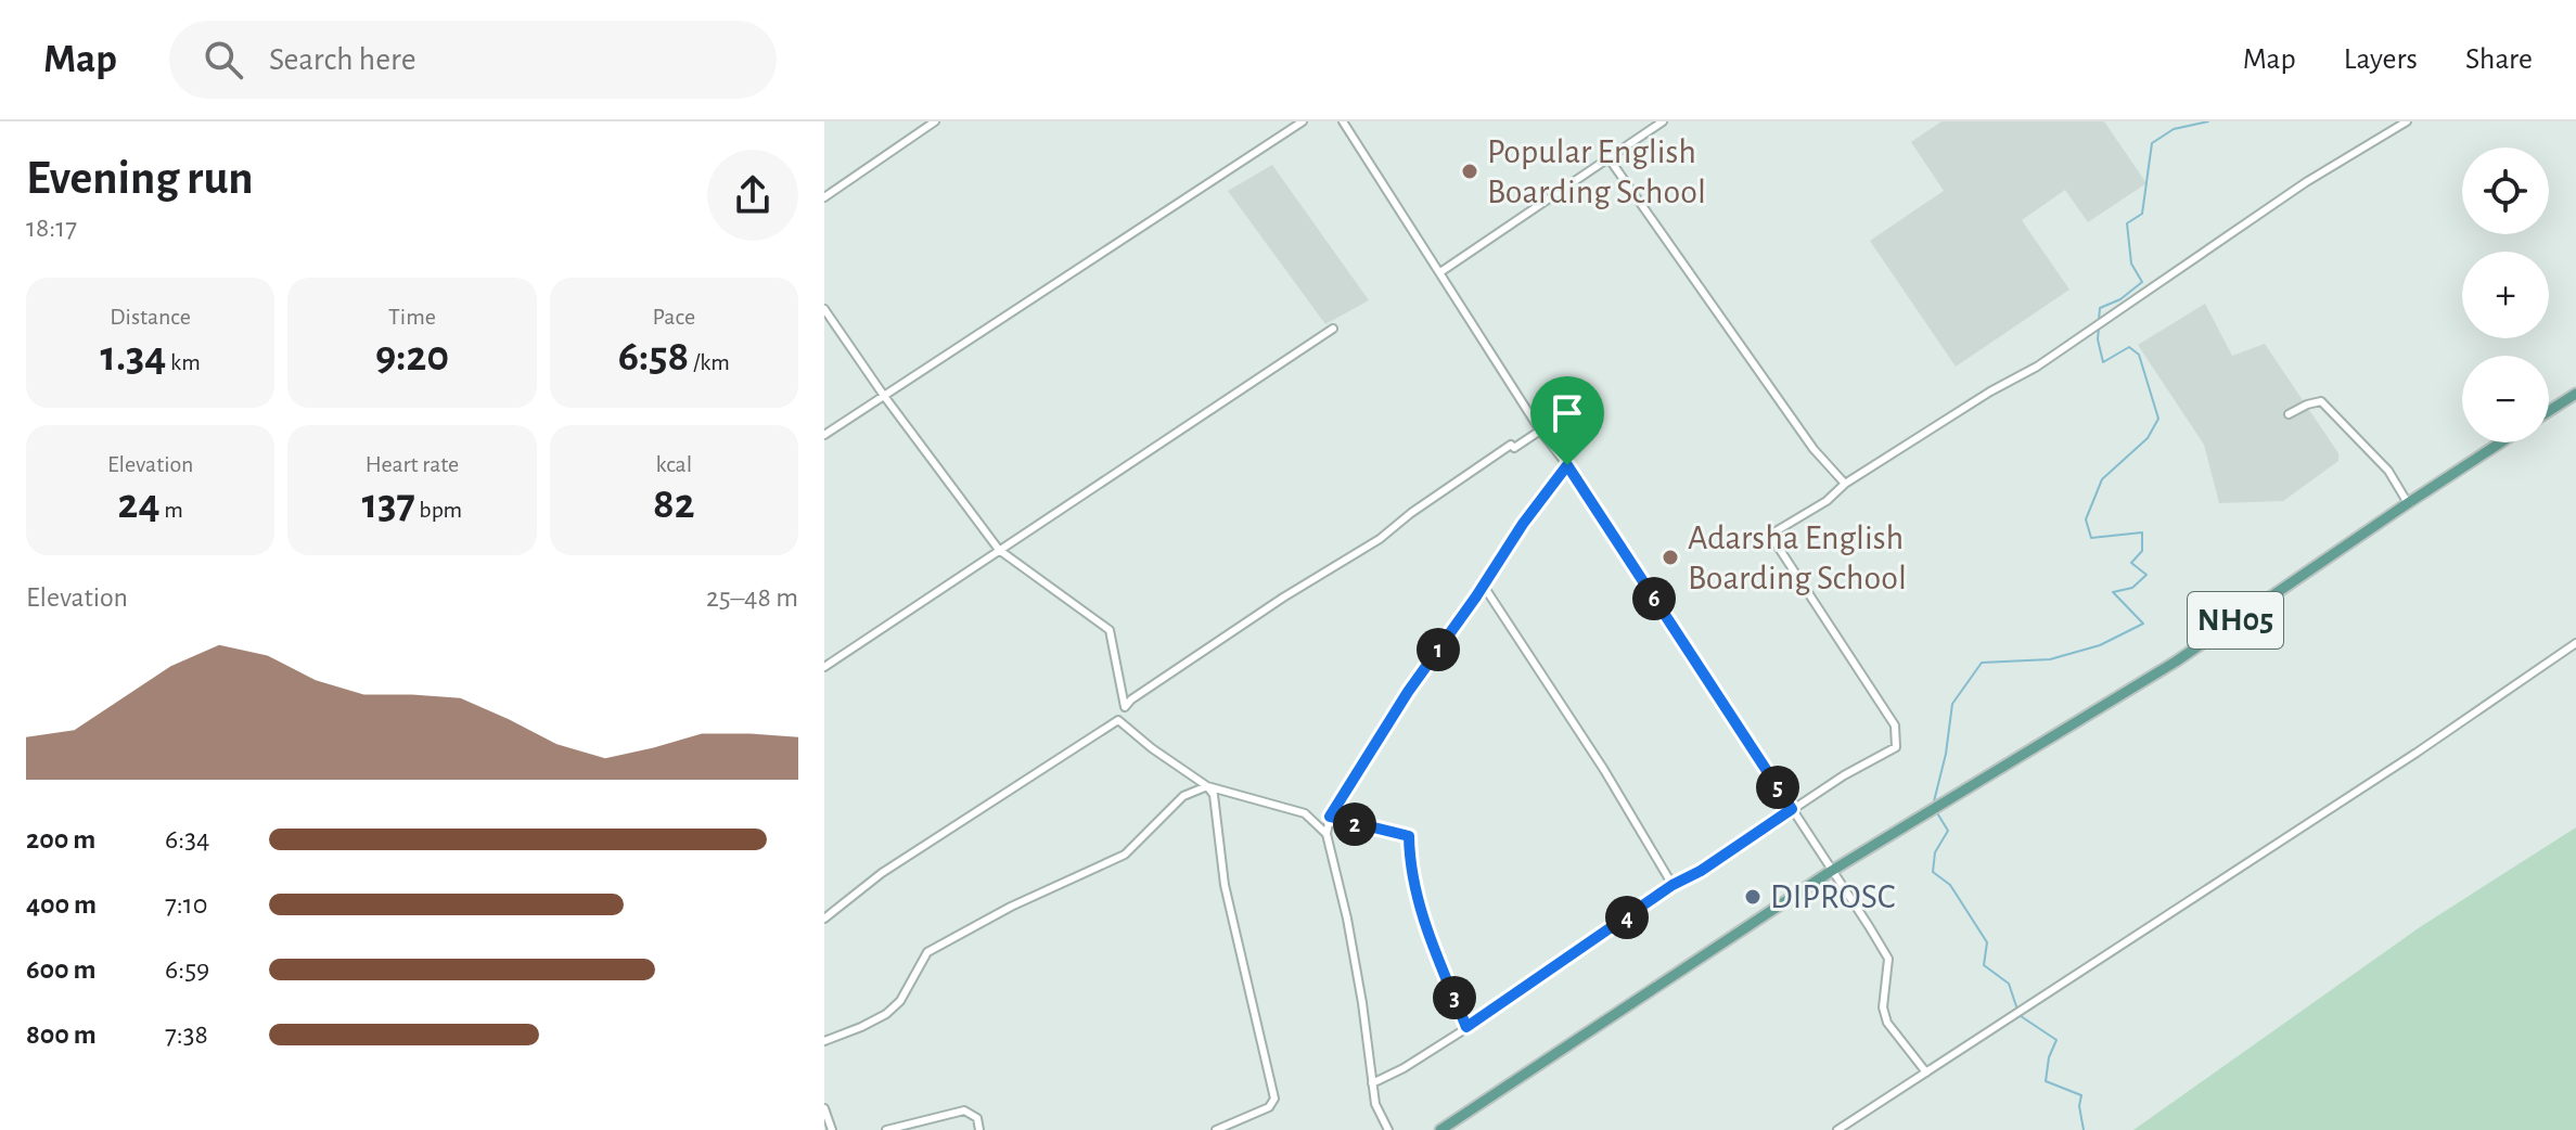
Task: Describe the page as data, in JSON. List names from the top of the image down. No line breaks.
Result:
{"streets":{"main road":["NH05"]},"places":["Popular English Boarding School","Adarsha English Boarding School","DIPROSC"],"page":{"header":"Map","search":"Search here","nav":["Map","Layers","Share"],"heading":["Evening run","18:17"],"map_buttons":["+","−"],"stats":[["Distance","1.34 km"],["Time","9:20"],["Pace","6:58 /km"],["Elevation","24 m"],["Heart rate","137 bpm"],["kcal","82"]],"chart":["Elevation","25–48 m"],"pins":["6","1","5","2","4","3"],"list":[{"name":"200 m","note":"6:34"},{"name":"400 m","note":"7:10"},{"name":"600 m","note":"6:59"},{"name":"800 m","note":"7:38"}]}}
